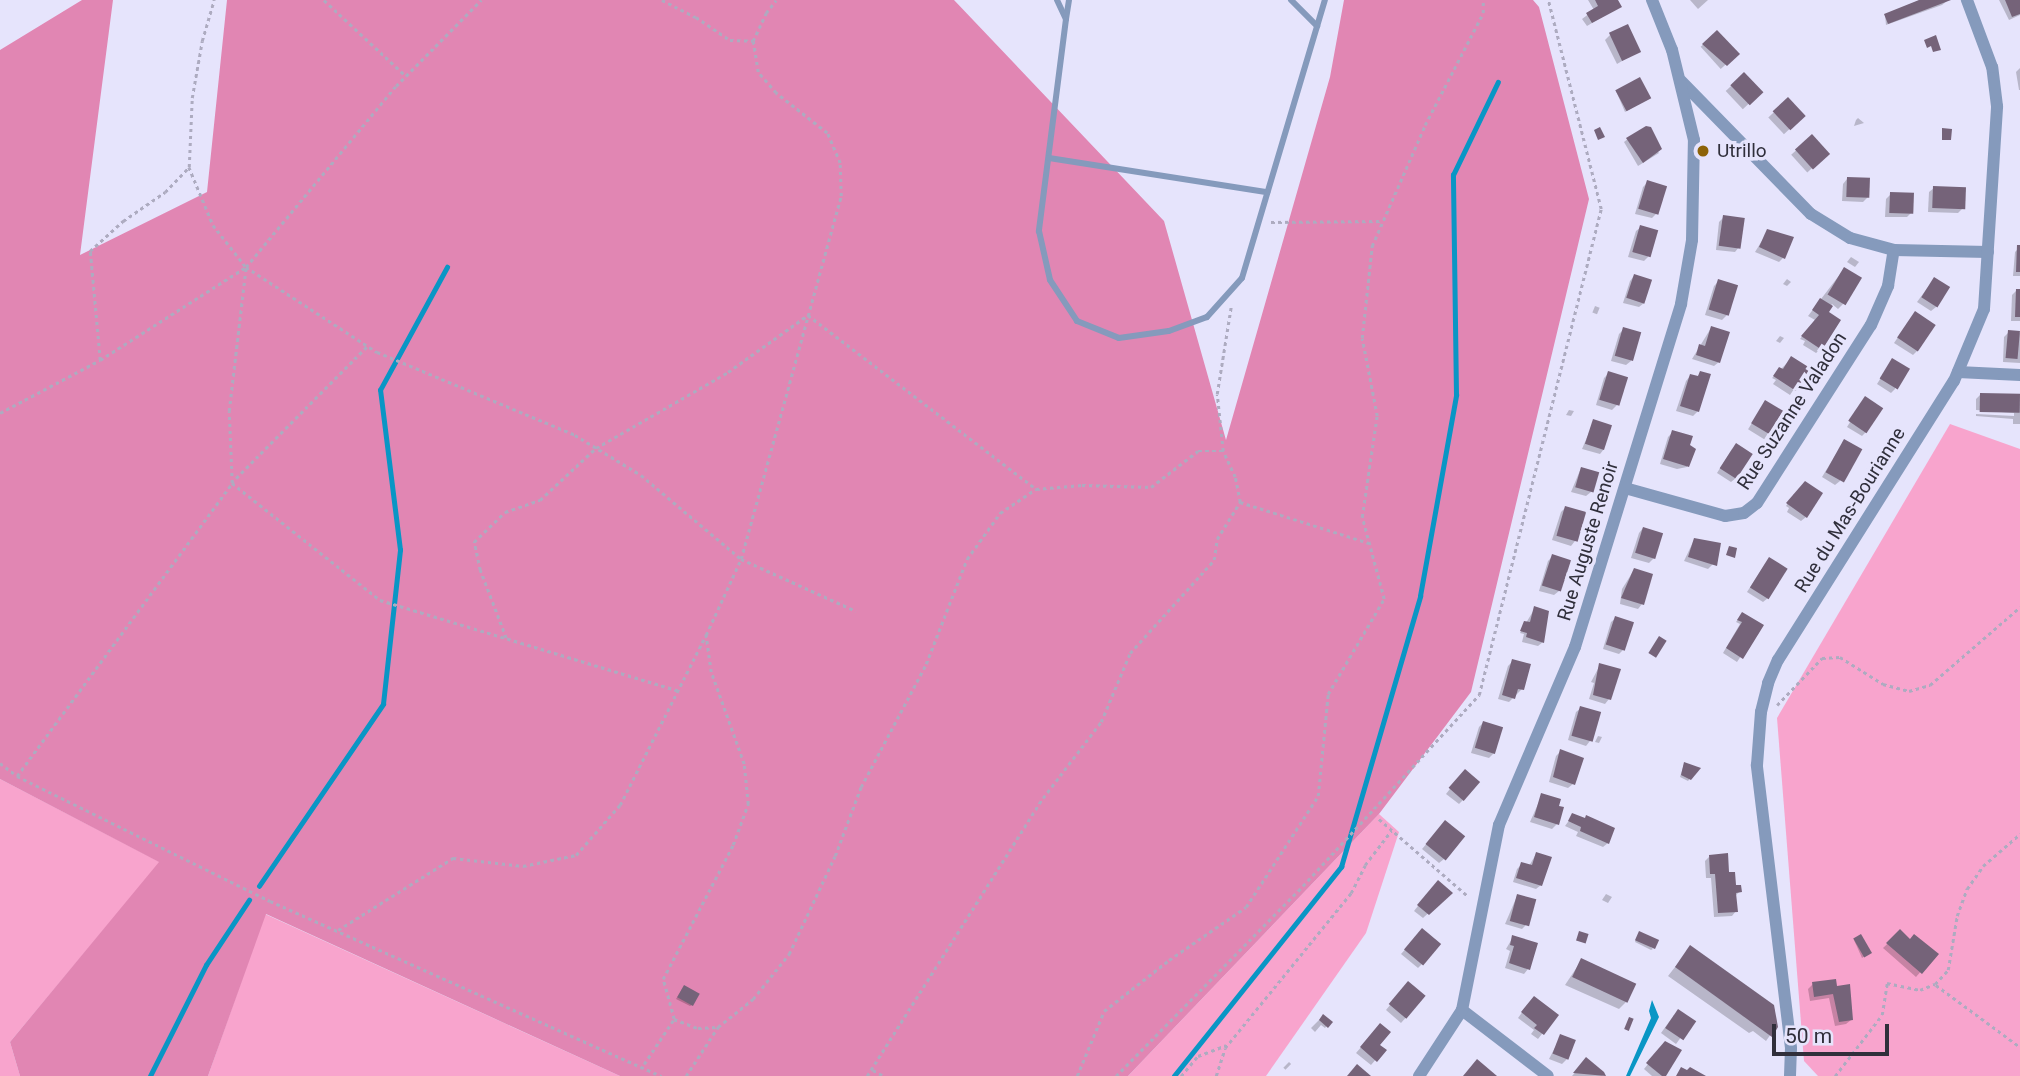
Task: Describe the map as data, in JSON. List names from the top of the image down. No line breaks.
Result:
{"streets":{"street":["Rue Suzanne Valadon","Rue du Mas-Bourianne","Rue Auguste Renoir"]},"crossings":[["Rue Suzanne Valadon","Rue Auguste Renoir"]],"places":["Utrillo"],"scale_bar":"50 m"}
